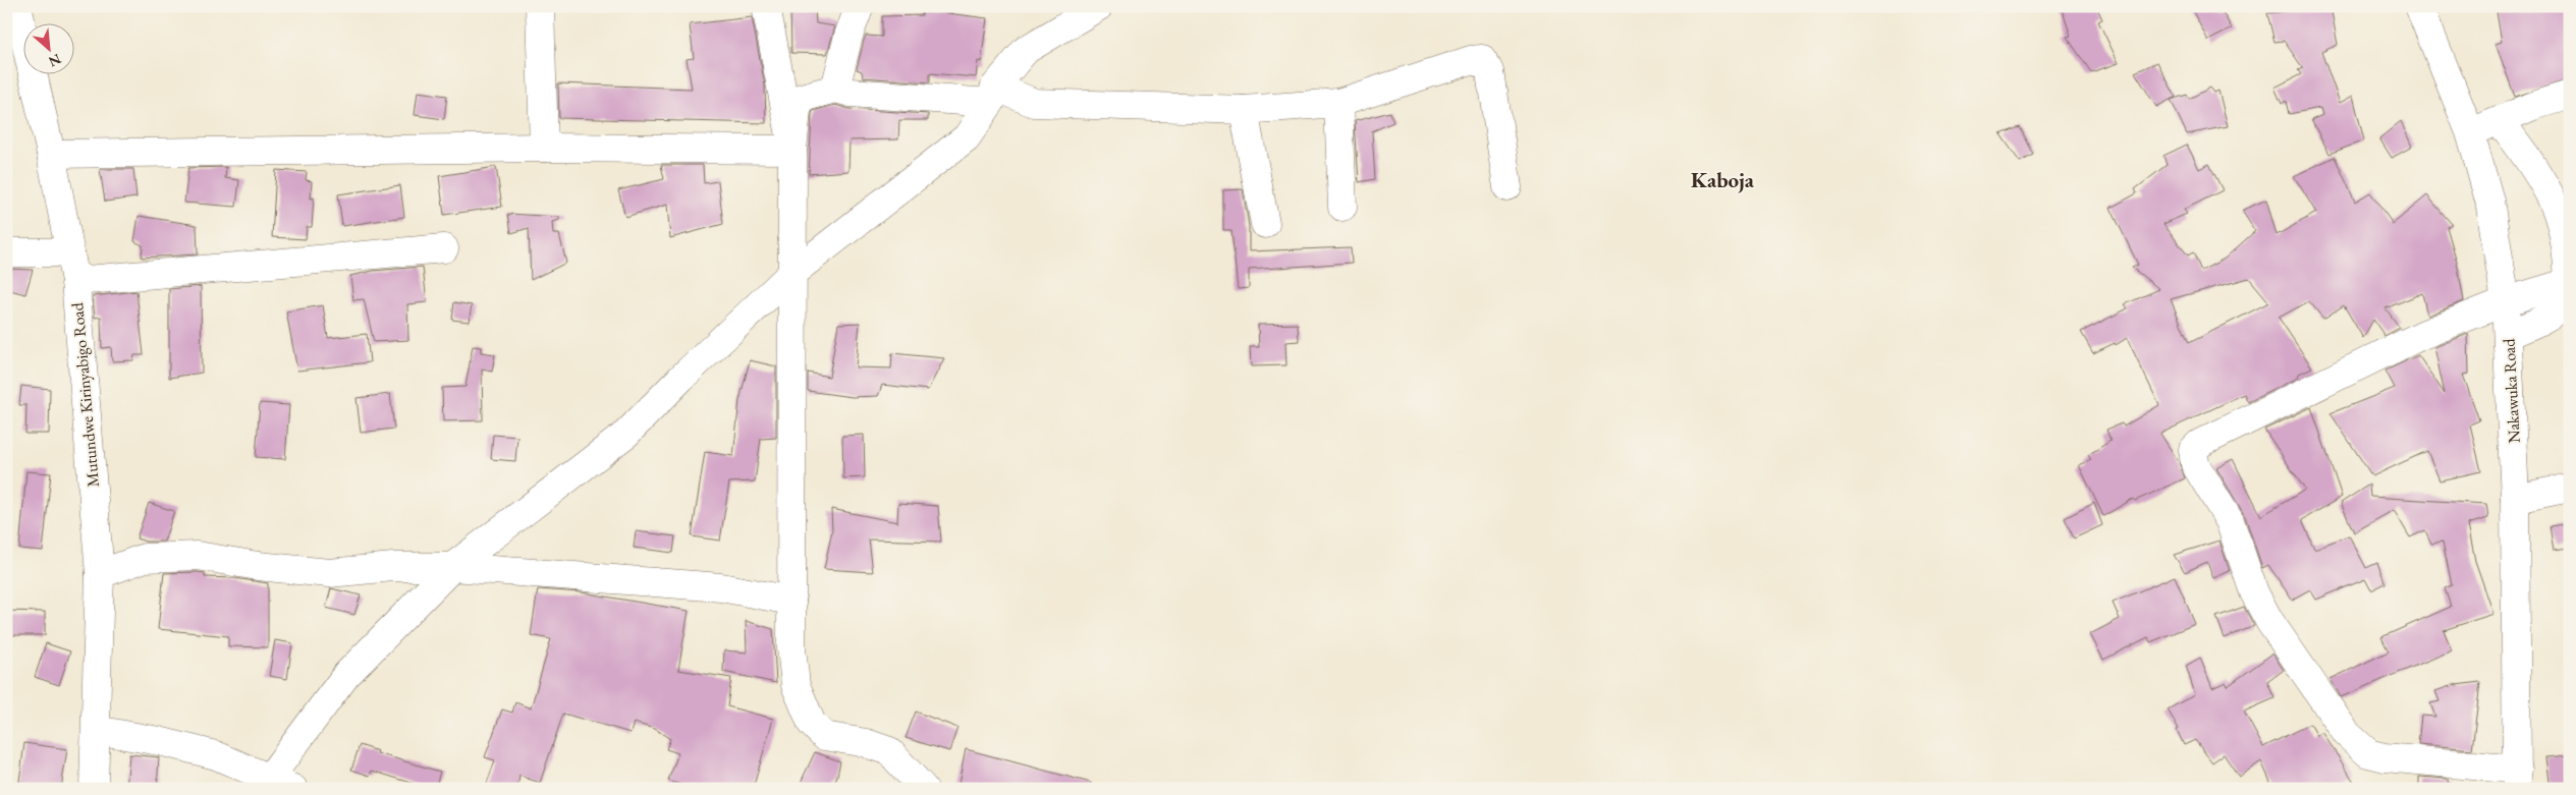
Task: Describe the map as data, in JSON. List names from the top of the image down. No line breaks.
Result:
{"streets":{"street":["Nakawuka Road","Mutundwe Kirinyabigo Road"]},"districts":["Kaboja"],"north":"bottom right"}
